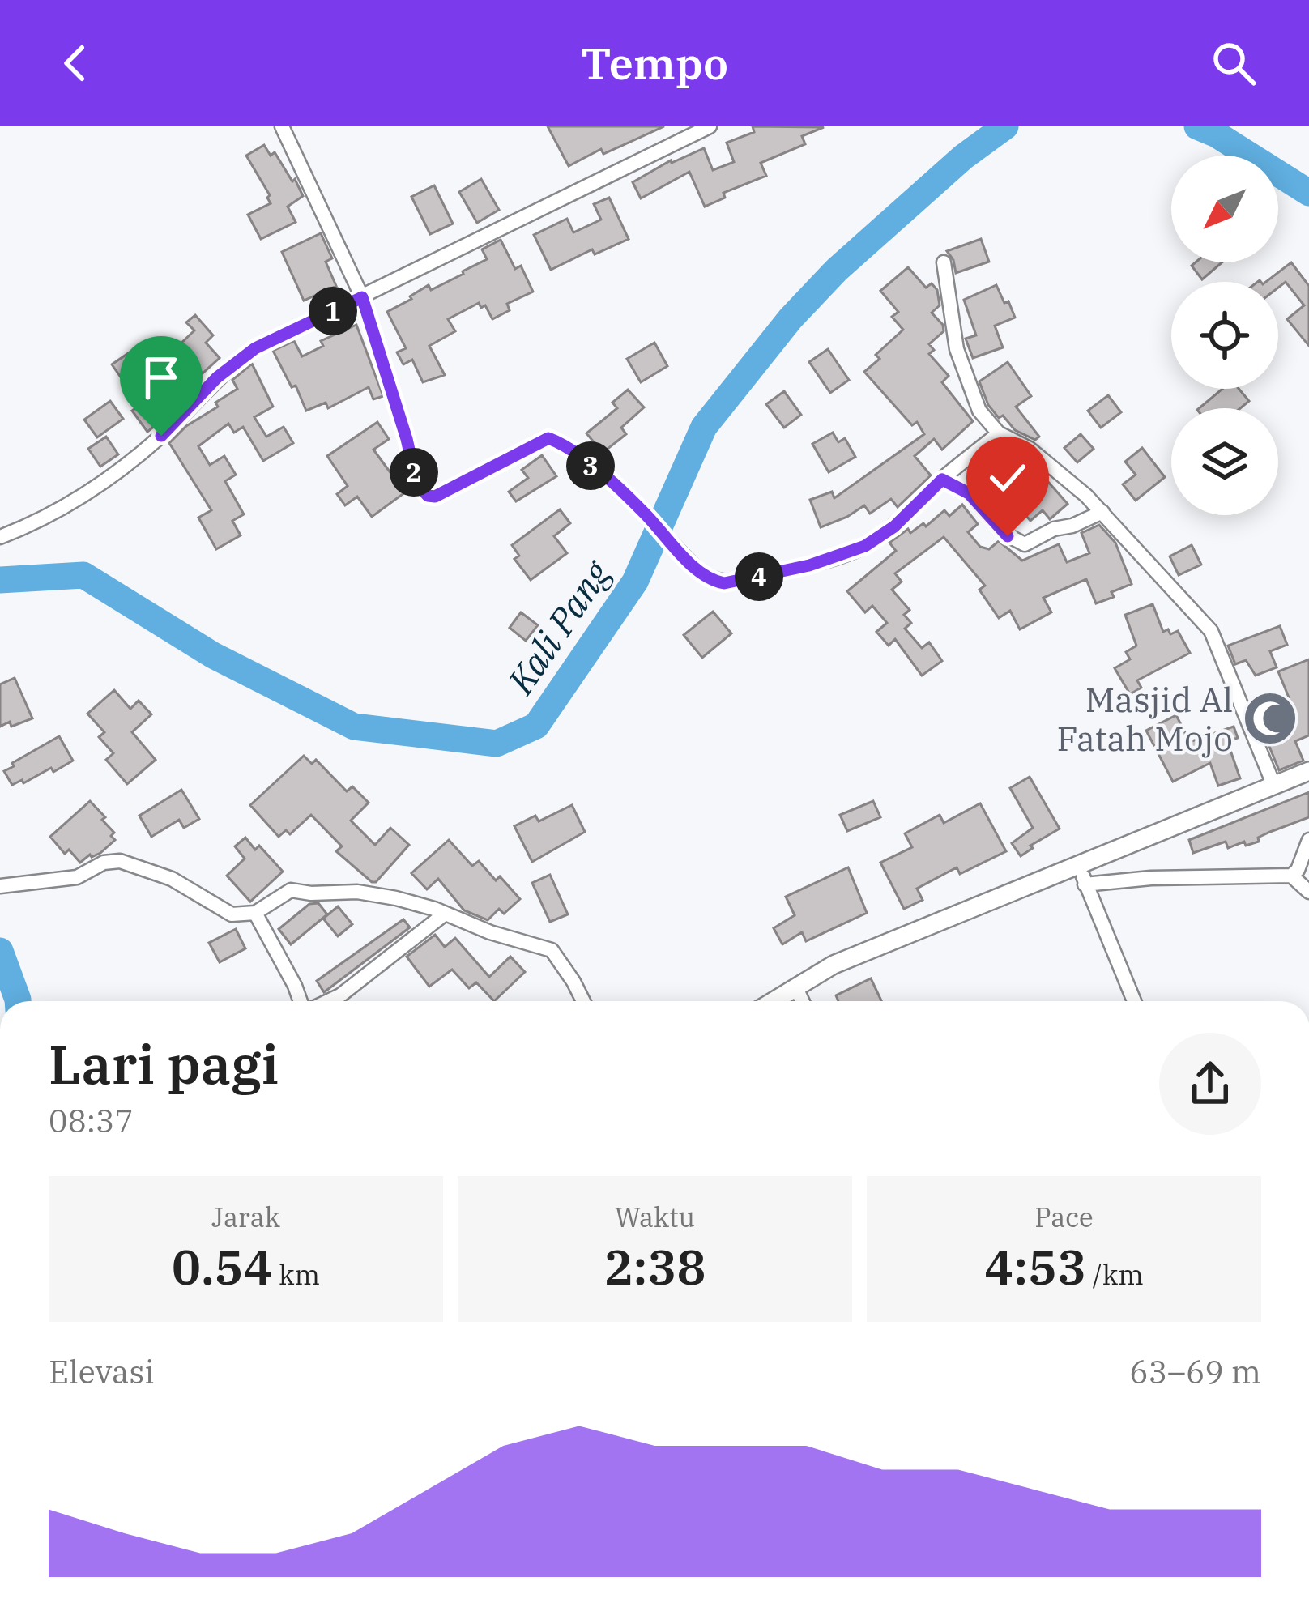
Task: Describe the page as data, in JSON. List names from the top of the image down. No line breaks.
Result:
{"water":["Kali Pang"],"places":{"mosque":["Masjid Al Fatah Mojo"]},"north":"bottom left","page":{"header":"Tempo","pins":["1","3","2","4"],"heading":["Lari pagi","08:37"],"stats":[["Jarak","0.54 km"],["Waktu","2:38"],["Pace","4:53 /km"]],"chart":["Elevasi","63–69 m"]}}
